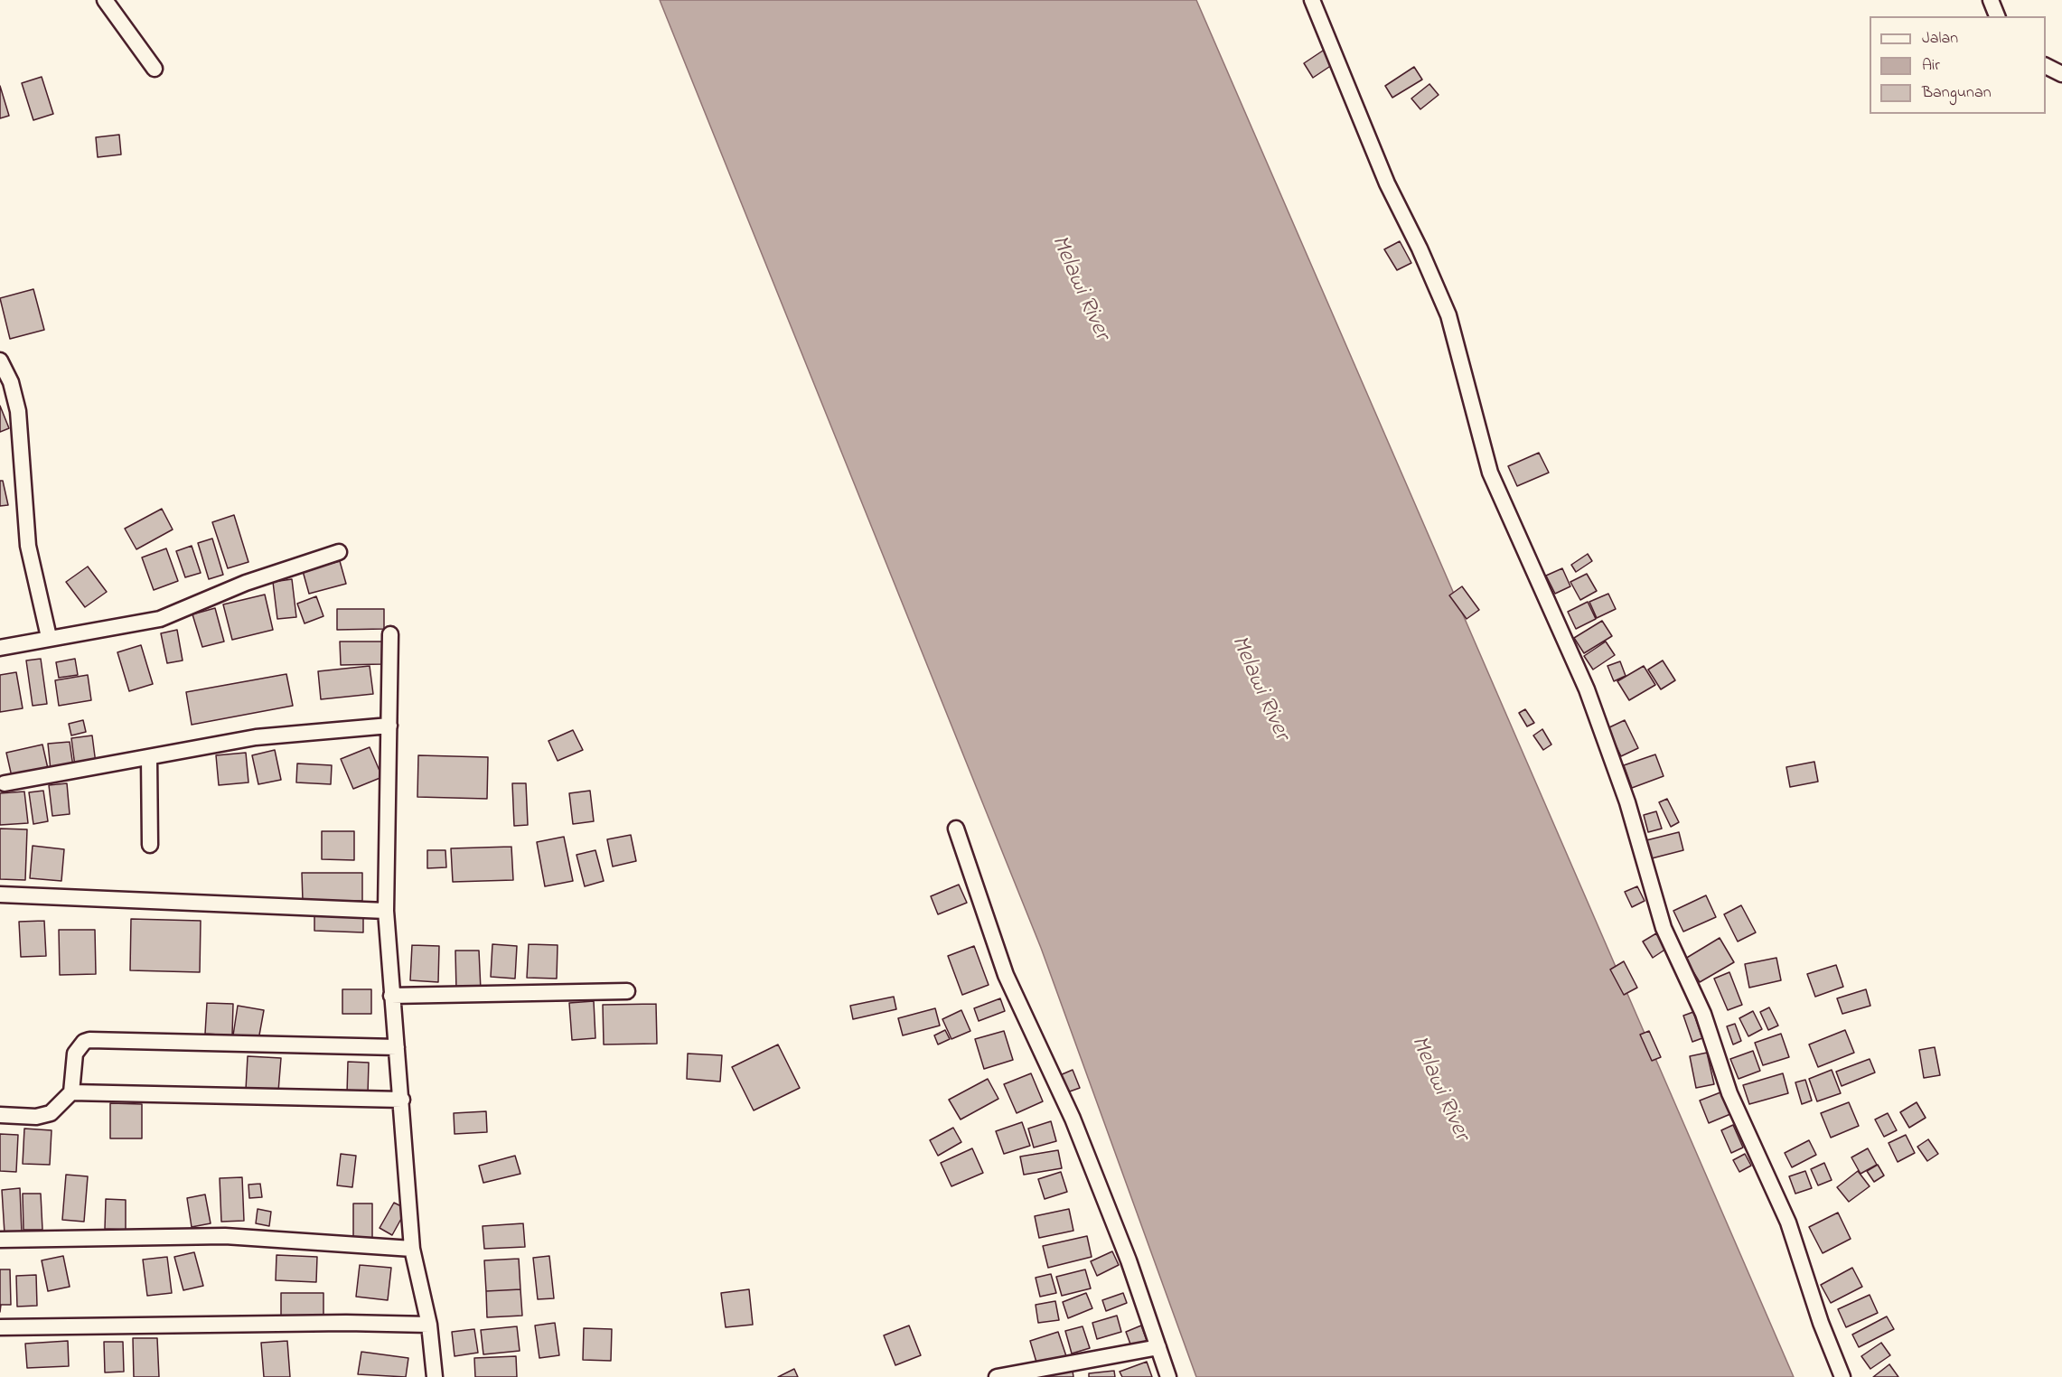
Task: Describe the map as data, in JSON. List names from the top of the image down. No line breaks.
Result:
{"water":["Melawi River"],"legend":["Jalan","Air","Bangunan"]}
